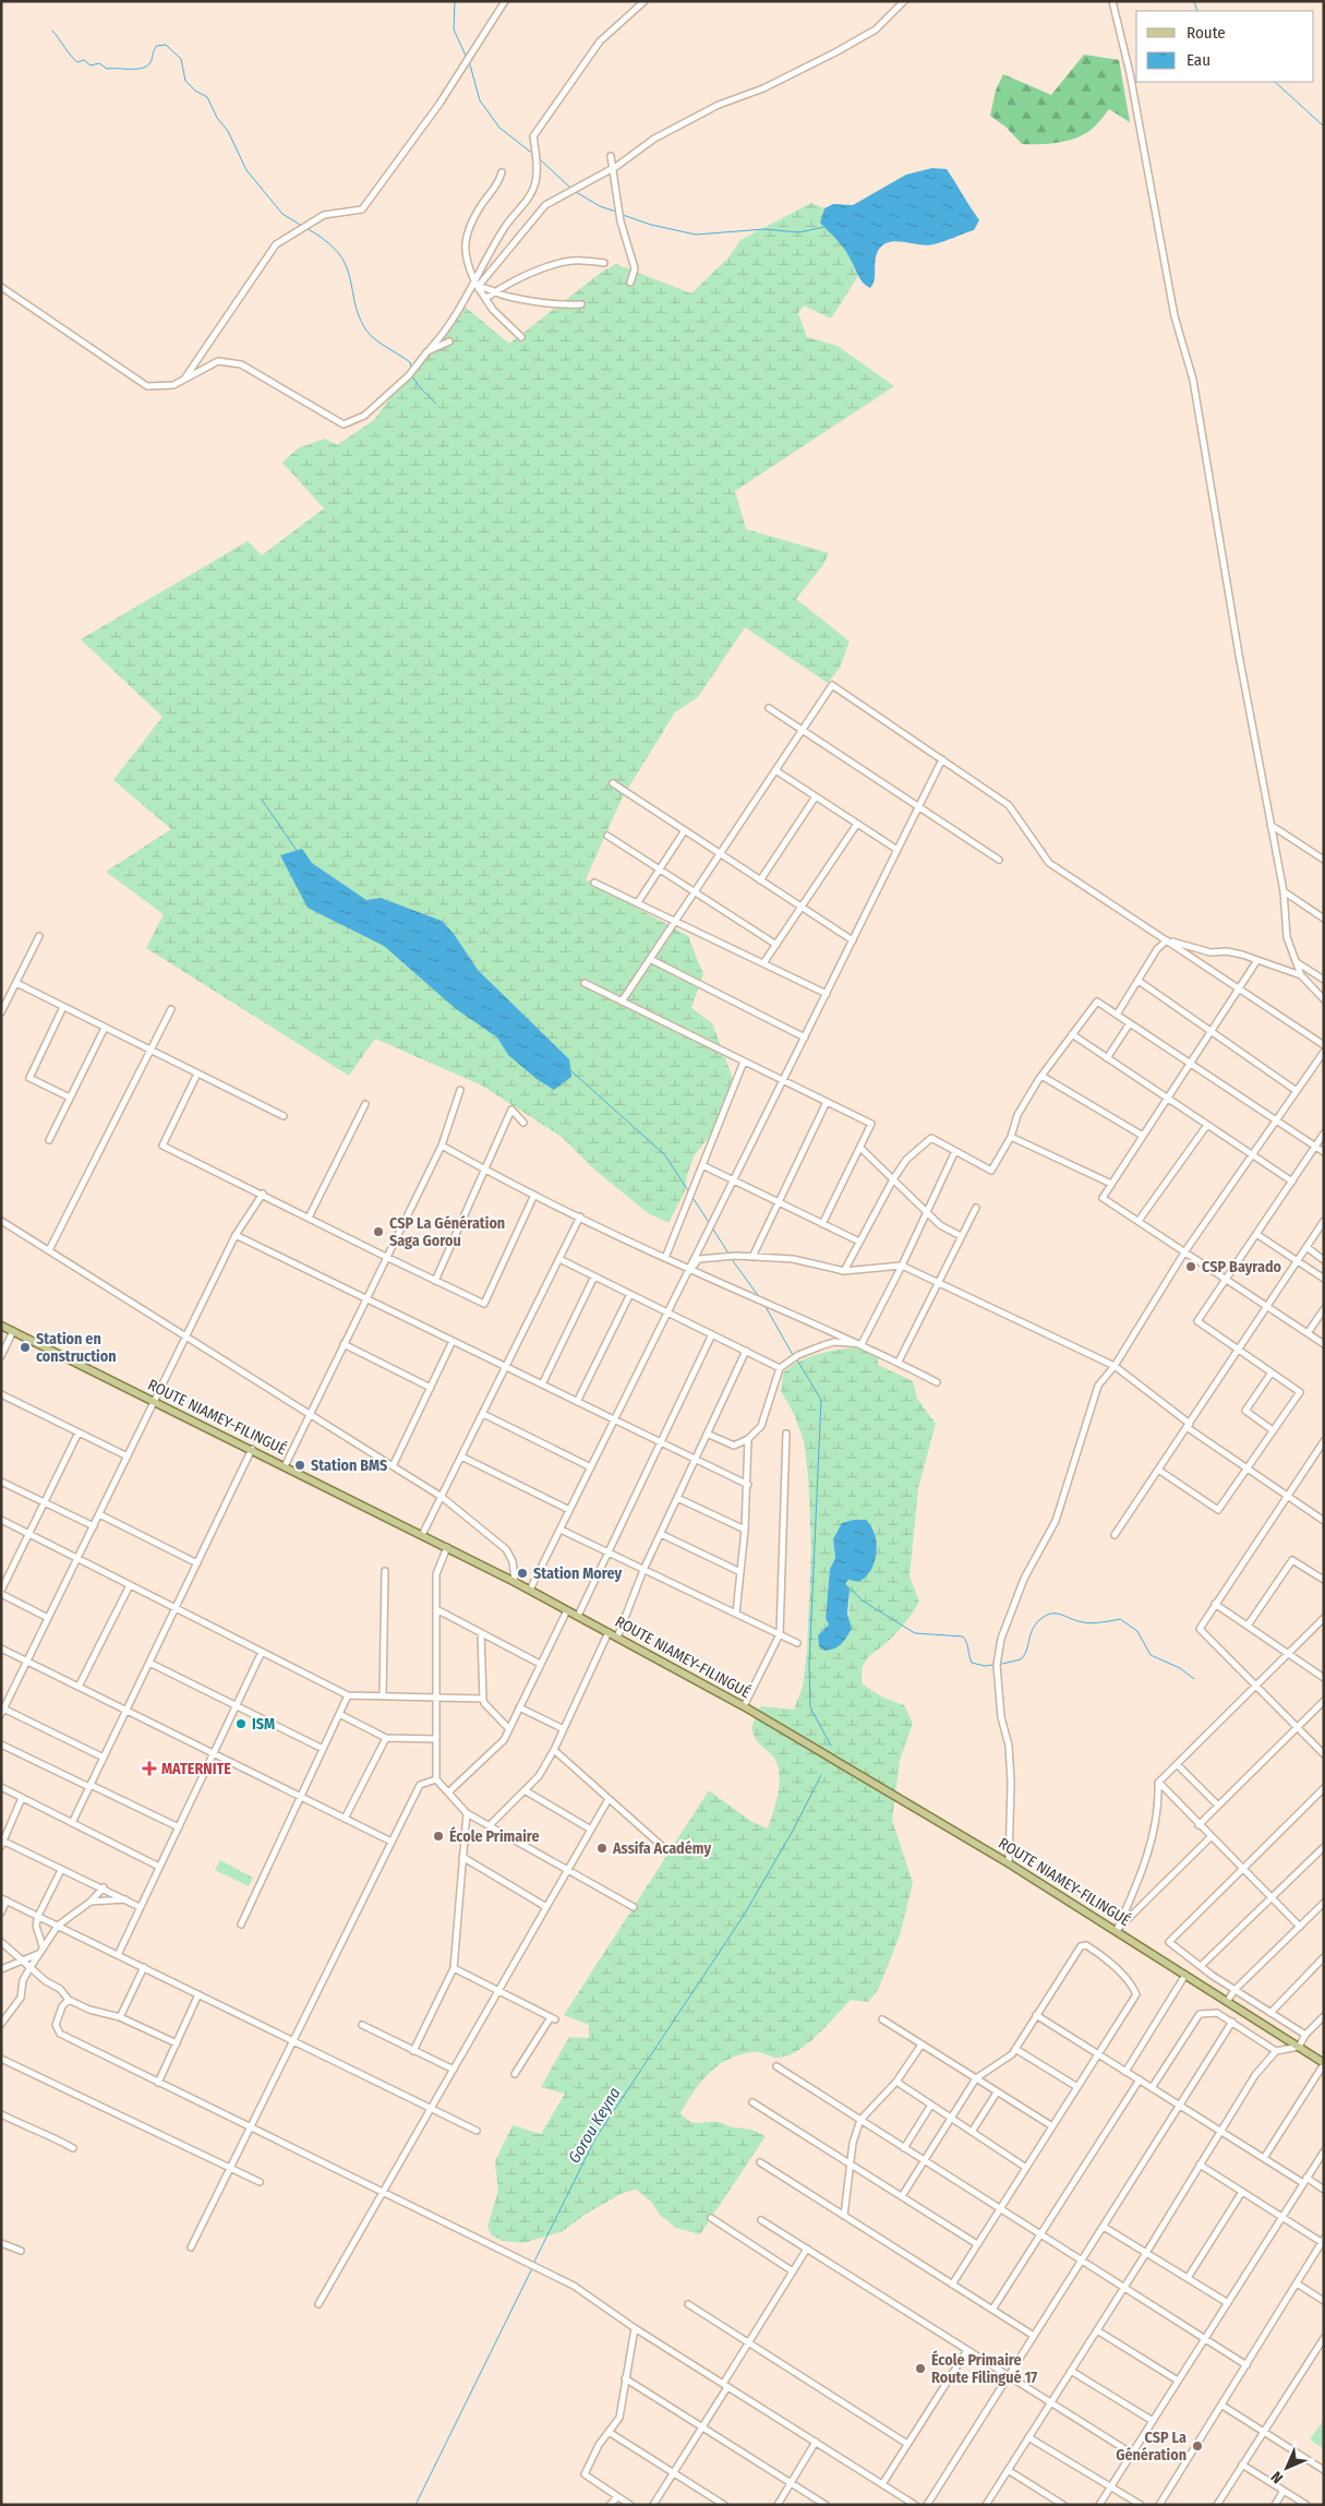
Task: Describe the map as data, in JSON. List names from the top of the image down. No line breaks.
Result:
{"streets":{"main road":["ROUTE NIAMEY-FILINGUÉ"]},"water":["Gorou Keyna"],"places":{"other":["CSP La Génération Saga Gorou","CSP Bayrado","Station en construction","Station BMS","Station Morey","ISM","École Primaire","Assifa Académy","École Primaire Route Filingué 17","CSP La Génération"],"health":["MATERNITE"]},"legend":["Route","Eau"],"north":"bottom left"}
